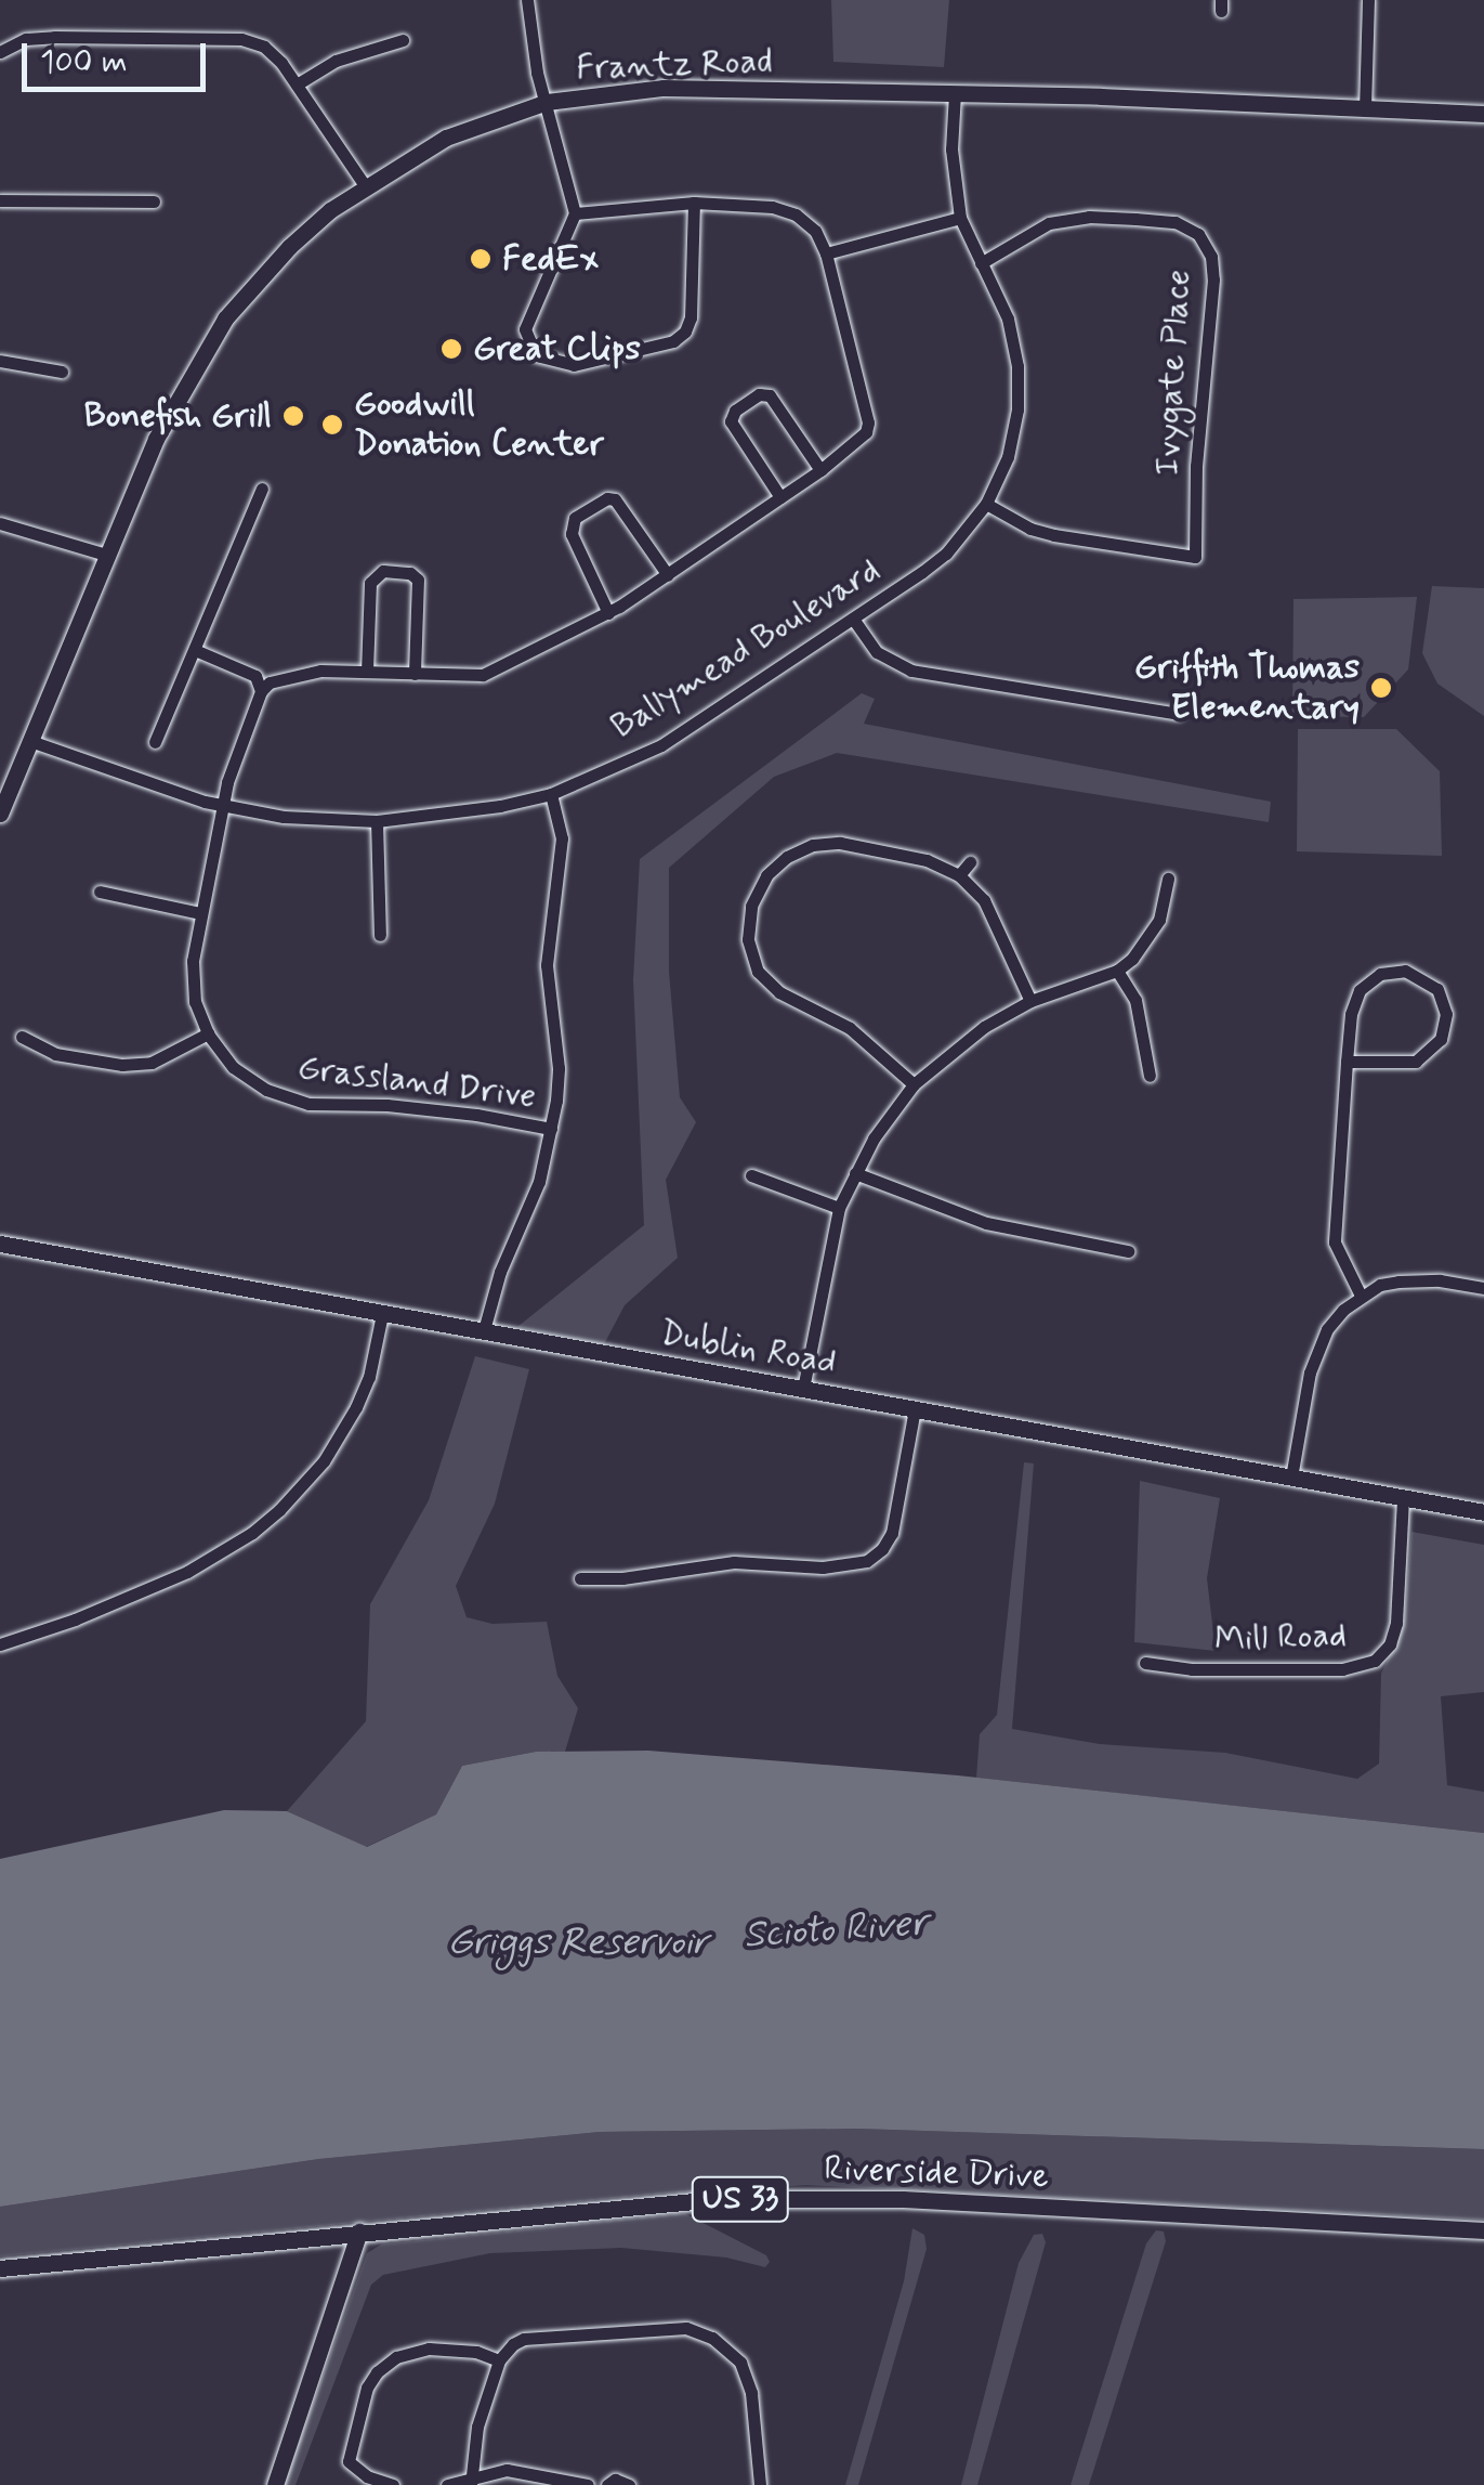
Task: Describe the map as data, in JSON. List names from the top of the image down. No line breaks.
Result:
{"streets":{"main road":["Frantz Road","Dublin Road","Riverside Drive","US 33"],"street":["Ivygate Place","Ballymead Boulevard","Grassland Drive","Mill Road"]},"crossings":[["Frantz Road","Ballymead Boulevard"],["Ivygate Place","Ballymead Boulevard"],["Ballymead Boulevard","Grassland Drive"],["Dublin Road","Mill Road"]],"water":["Scioto River","Griggs Reservoir"],"places":["FedEx","Great Clips","Bonefish Grill","Goodwill Donation Center","Griffith Thomas Elementary"],"scale_bar":"100 m"}
